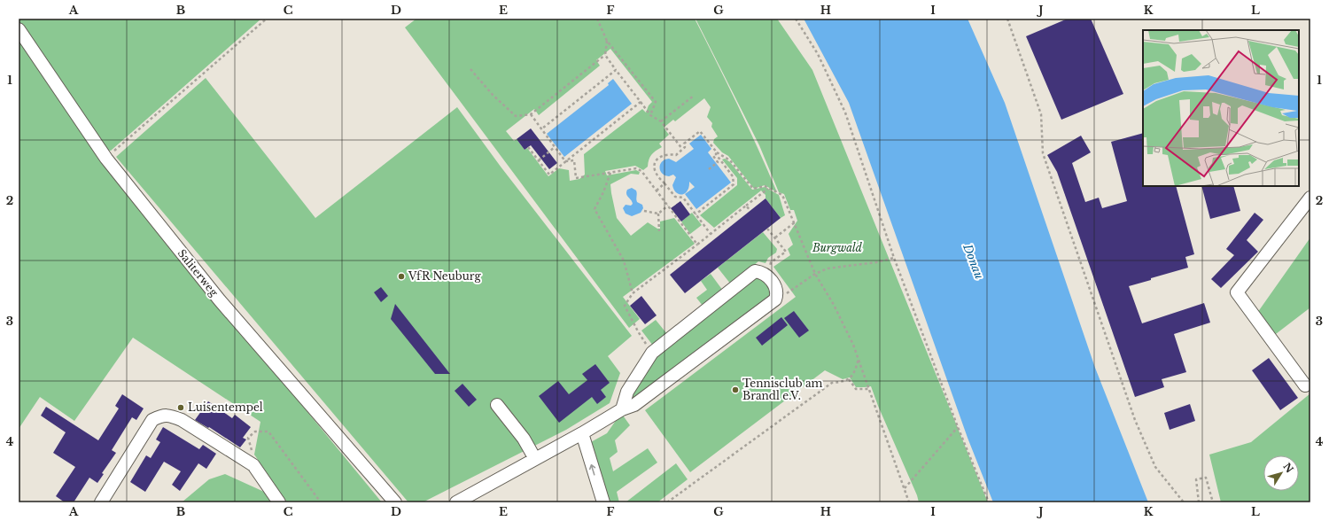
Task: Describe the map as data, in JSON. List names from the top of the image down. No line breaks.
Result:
{"streets":{"street":["Saliterweg"]},"water":["Donau"],"parks":["Burgwald"],"places":["VfR Neuburg","Tennisclub am Brandl e.V.","Luisentempel"],"north":"top right","grid":{"columns":["A","B","C","D","E","F","G","H","I","J","K","L"],"rows":["1","2","3","4"]}}
